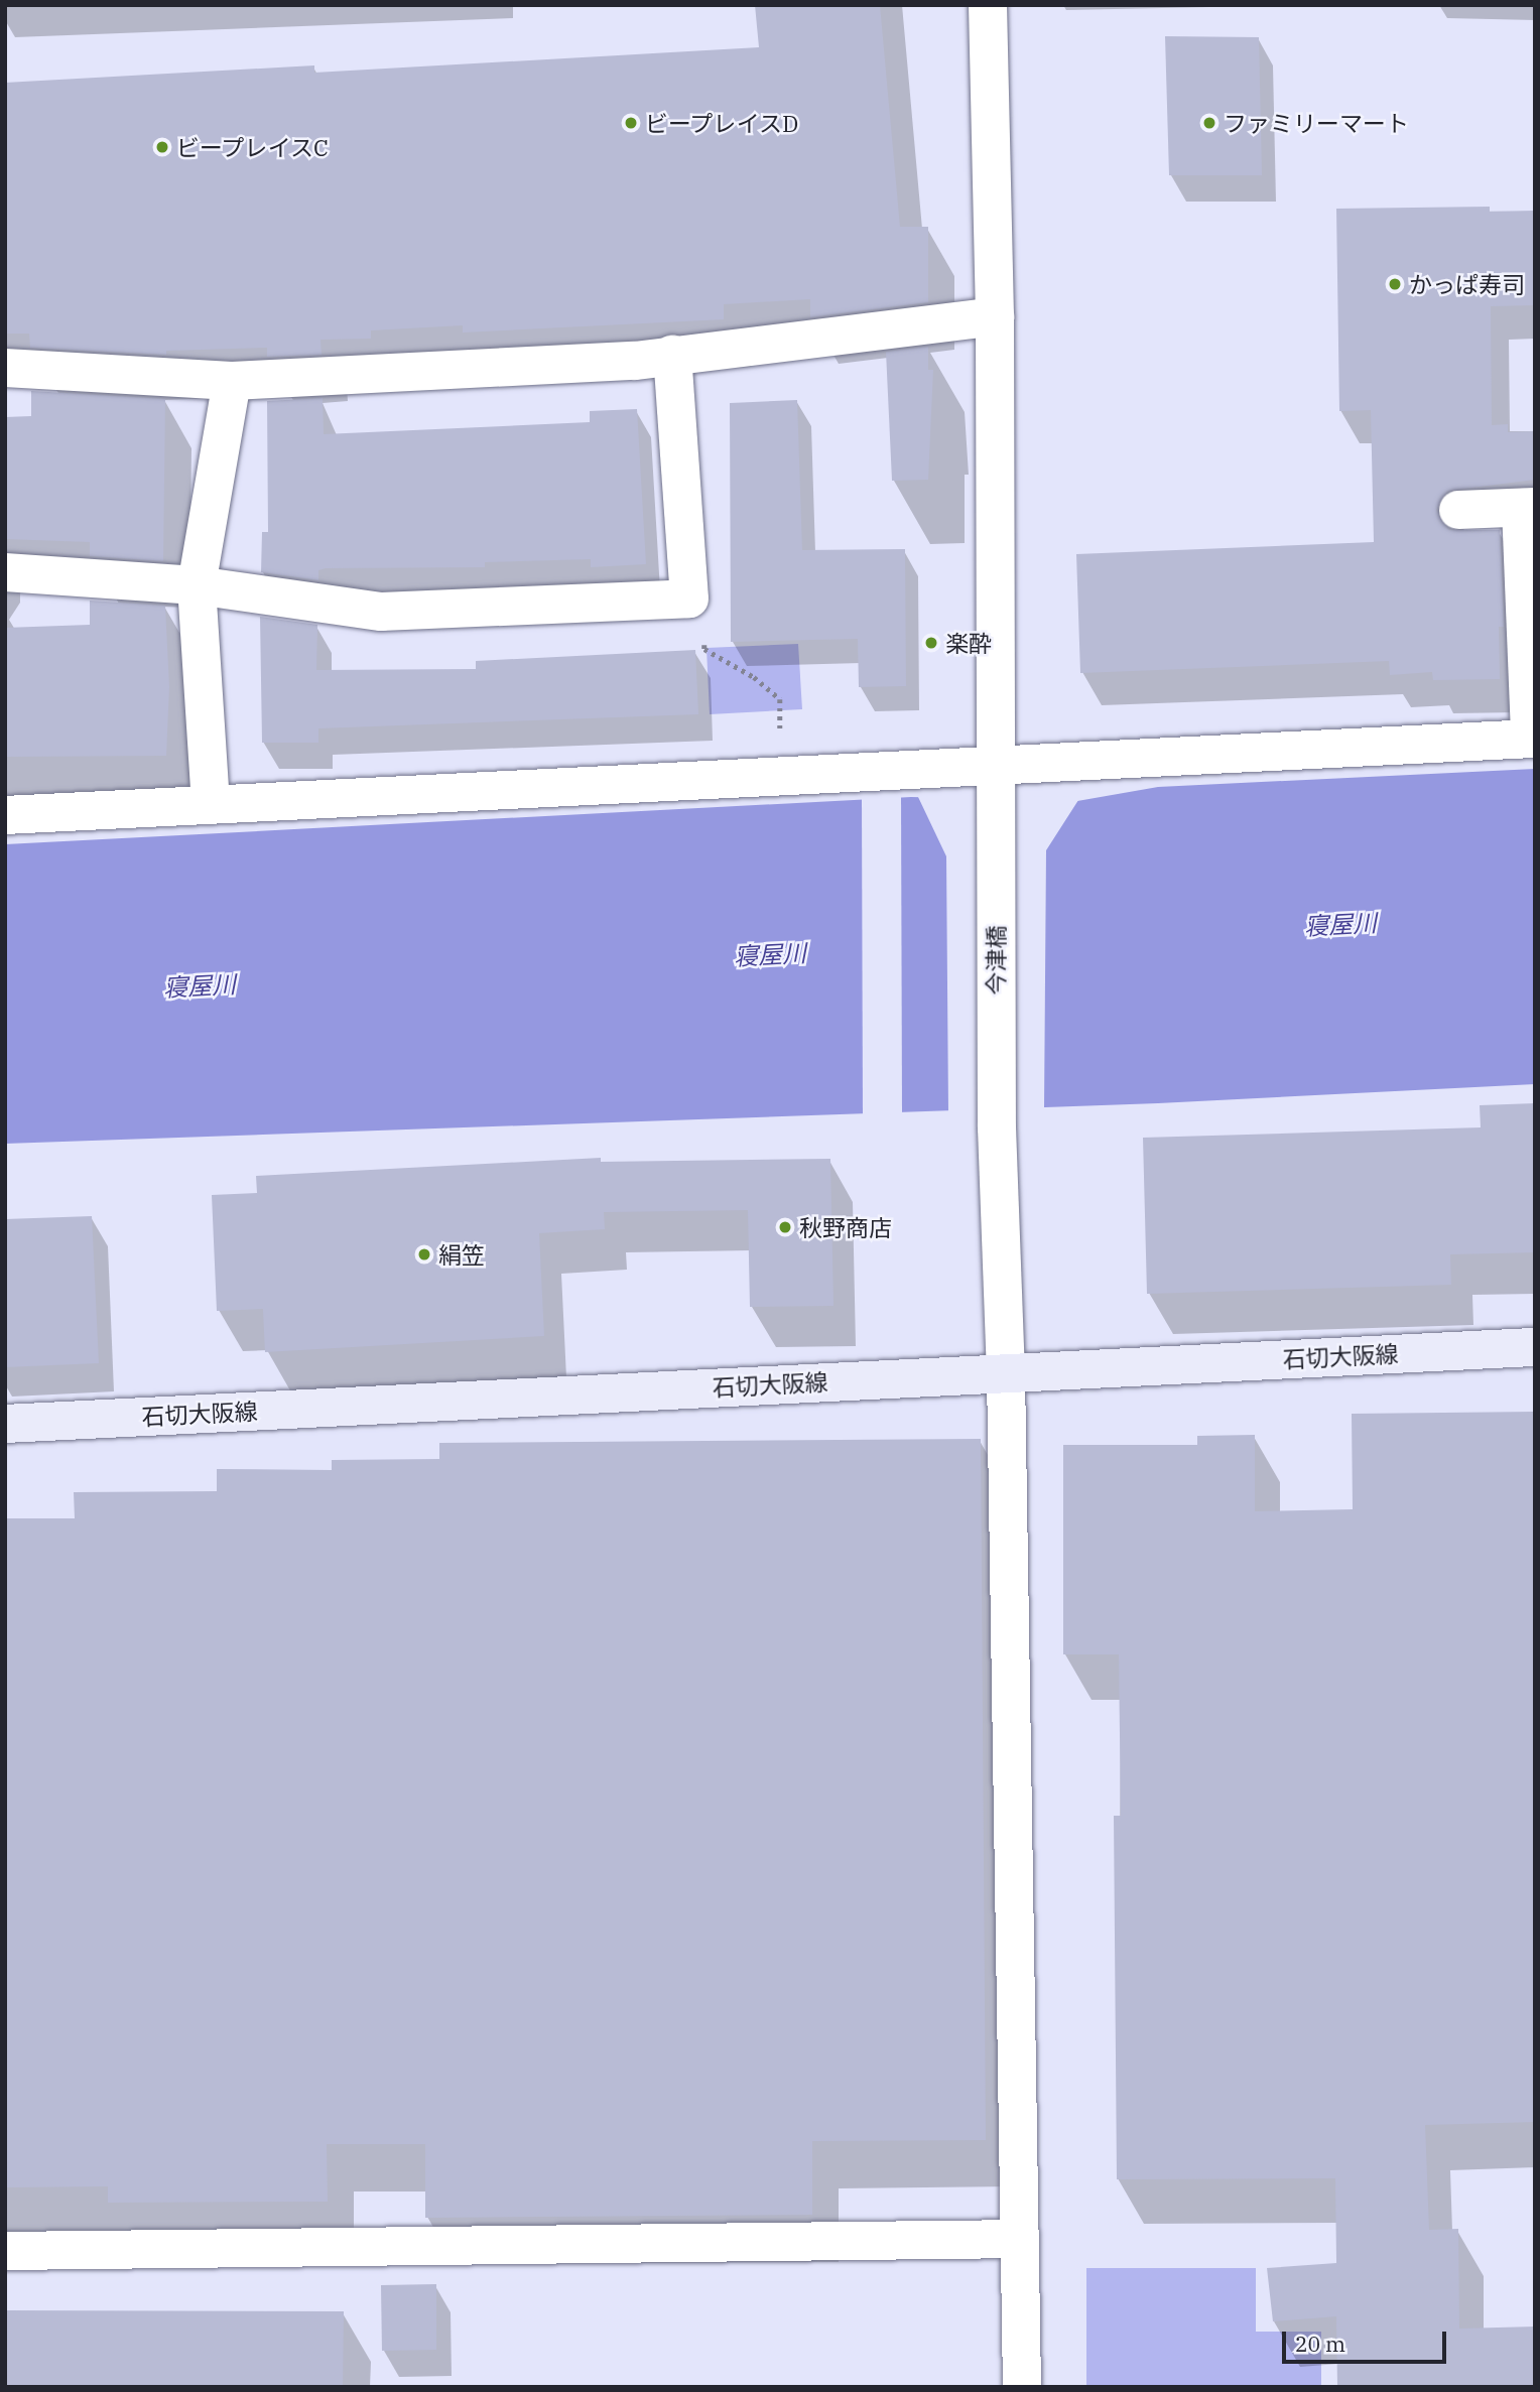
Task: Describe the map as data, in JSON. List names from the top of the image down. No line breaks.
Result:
{"streets":{"main road":["石切大阪線"],"street":["今津橋"]},"crossings":[["今津橋","石切大阪線"]],"water":["寝屋川"],"places":["ビープレイスD","ファミリーマート","ビープレイスC","かっぱ寿司","楽酔","秋野商店","絹笠"],"scale_bar":"20 m"}
